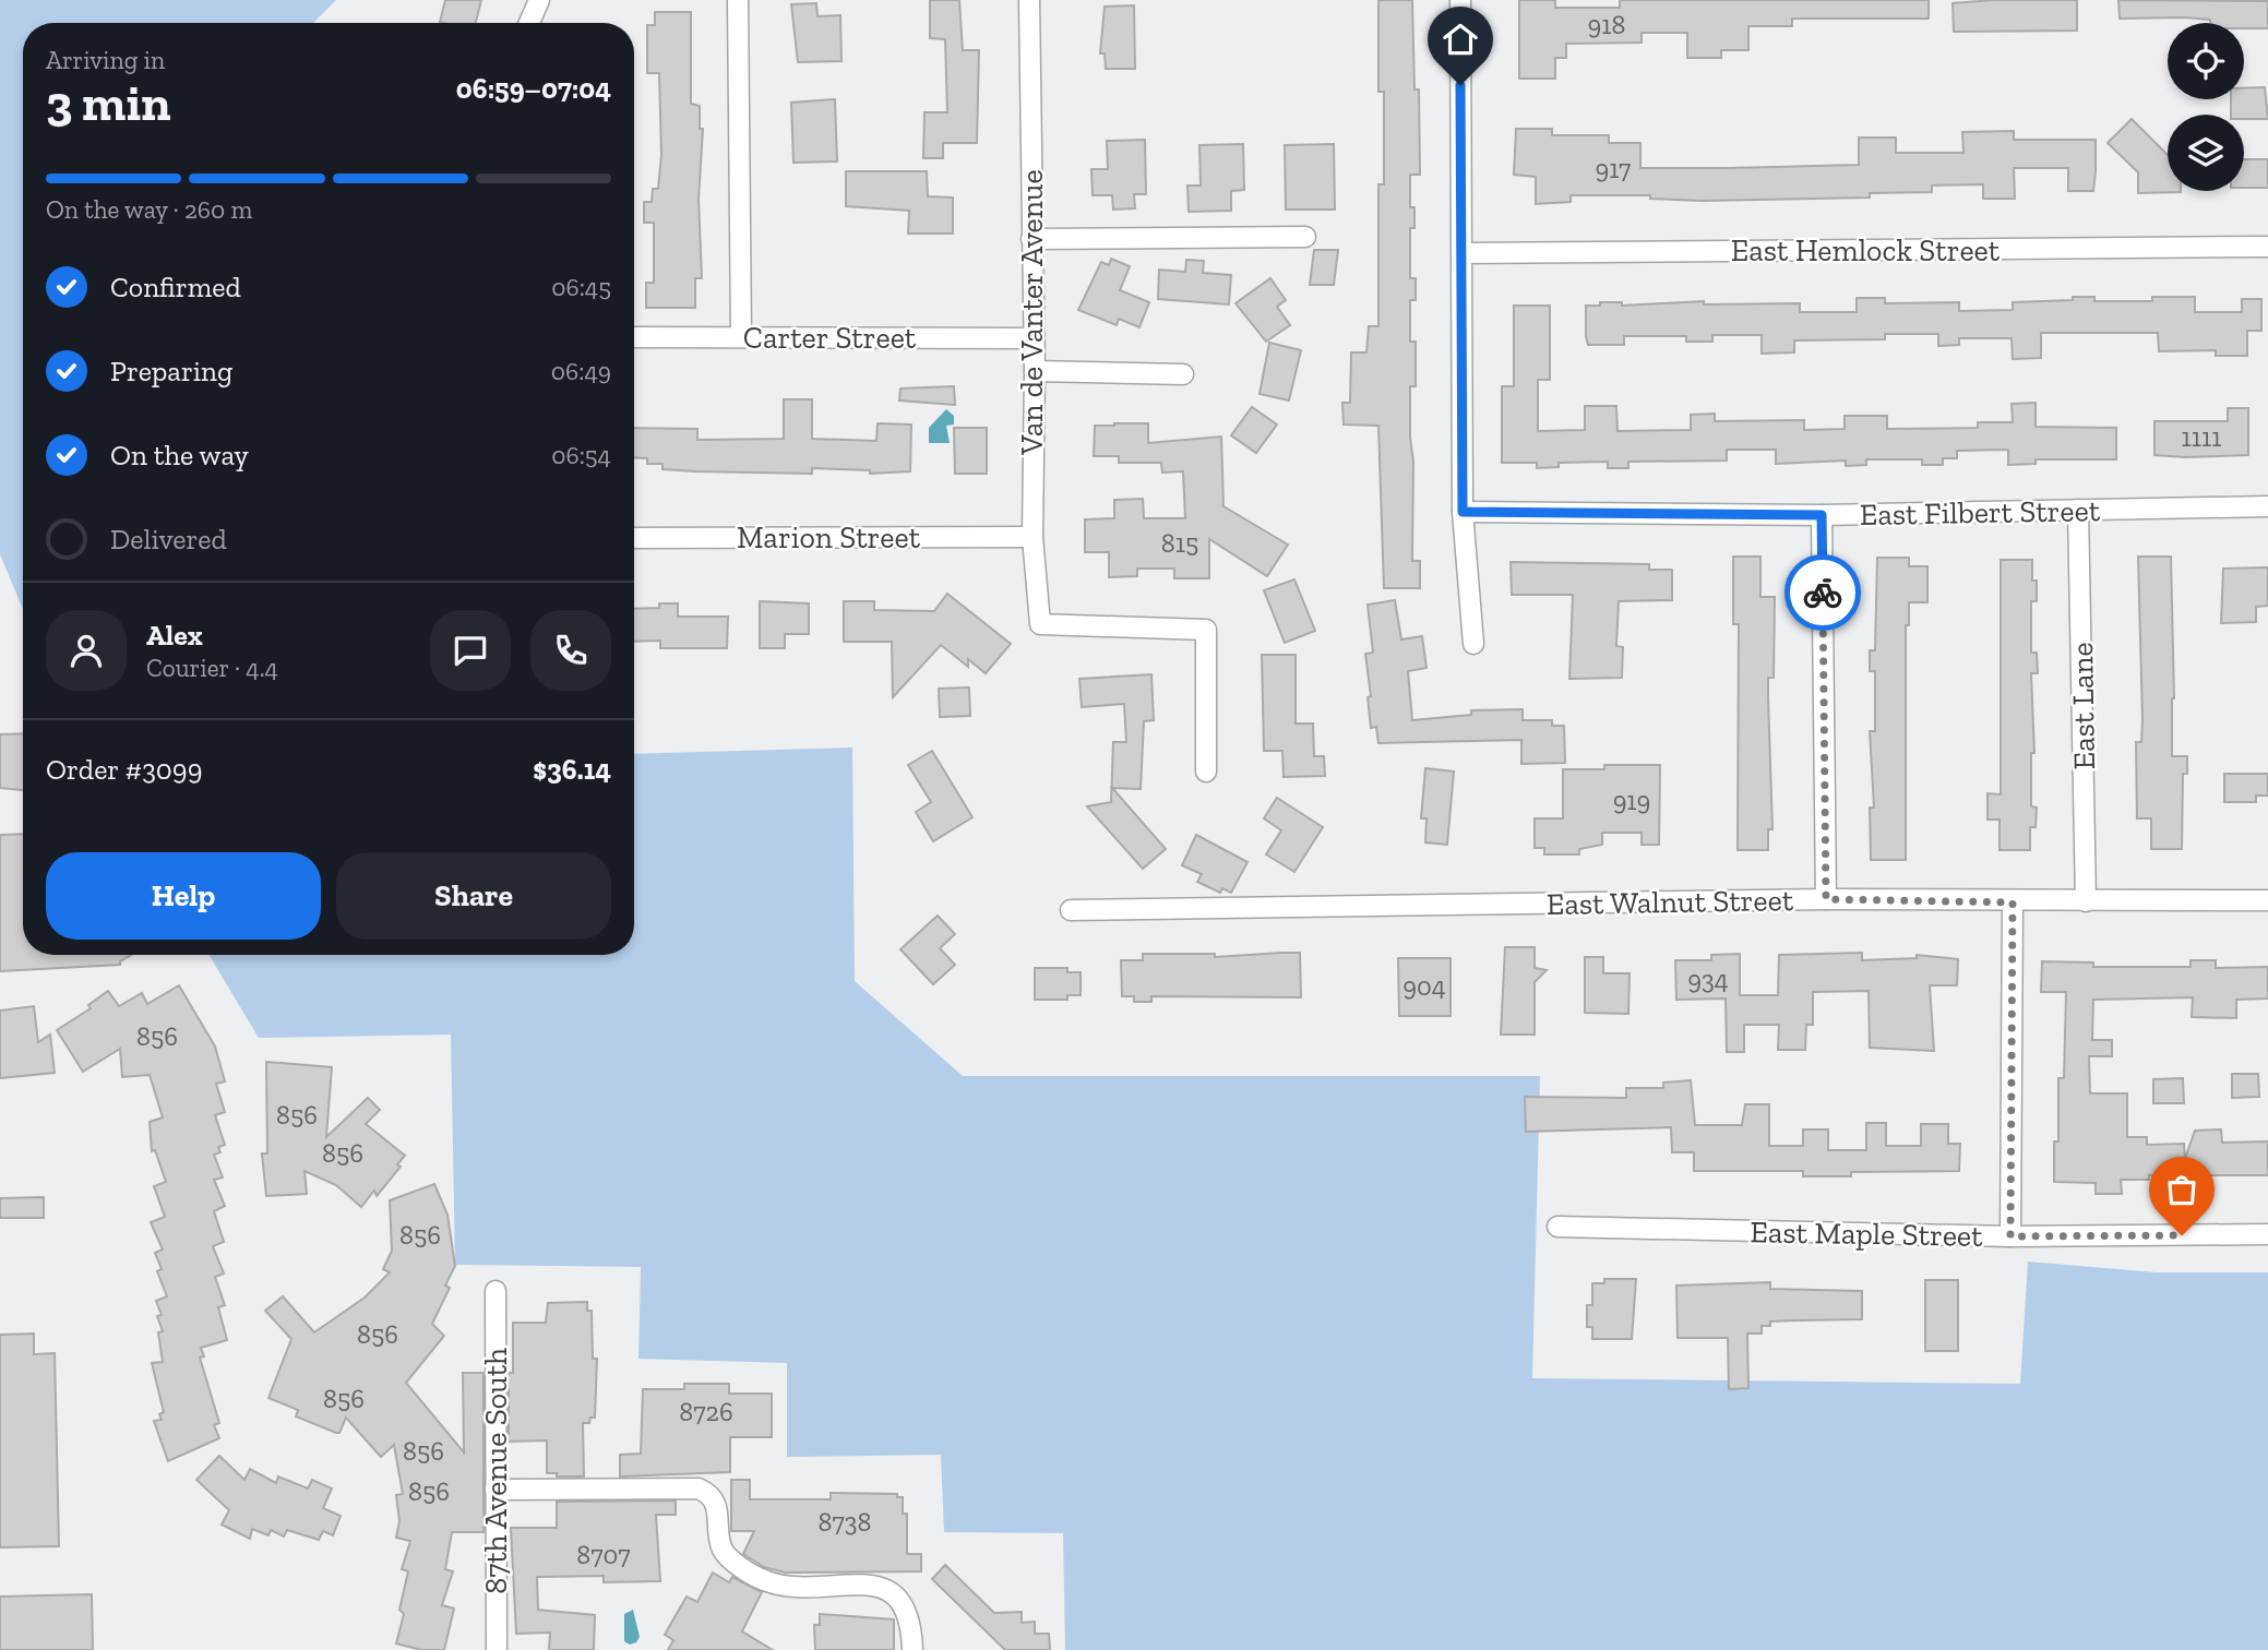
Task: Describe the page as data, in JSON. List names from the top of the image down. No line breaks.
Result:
{"streets":{"street":["East Hemlock Street","Van de Vanter Avenue","Carter Street","East Filbert Street","Marion Street","East Lane","East Walnut Street","East Maple Street","87th Avenue South"]},"crossings":[["Van de Vanter Avenue","Carter Street"],["Van de Vanter Avenue","Marion Street"],["East Filbert Street","East Lane"],["East Lane","East Walnut Street"]],"house_numbers":["918","917","1111","815","919","934","904","856","856","856","856","856","856","8726","856","856","8738","8707"],"page":{"heading":["3 min","Arriving in","06:59–07:04"],"panel":["Alex","Courier · 4.4","Order #3099","$36.14"],"bar":"On the way · 260 m","list":[["Confirmed","06:45"],["Preparing","06:49"],["On the way","06:54"],"Delivered"],"buttons":["Help","Share"]}}
